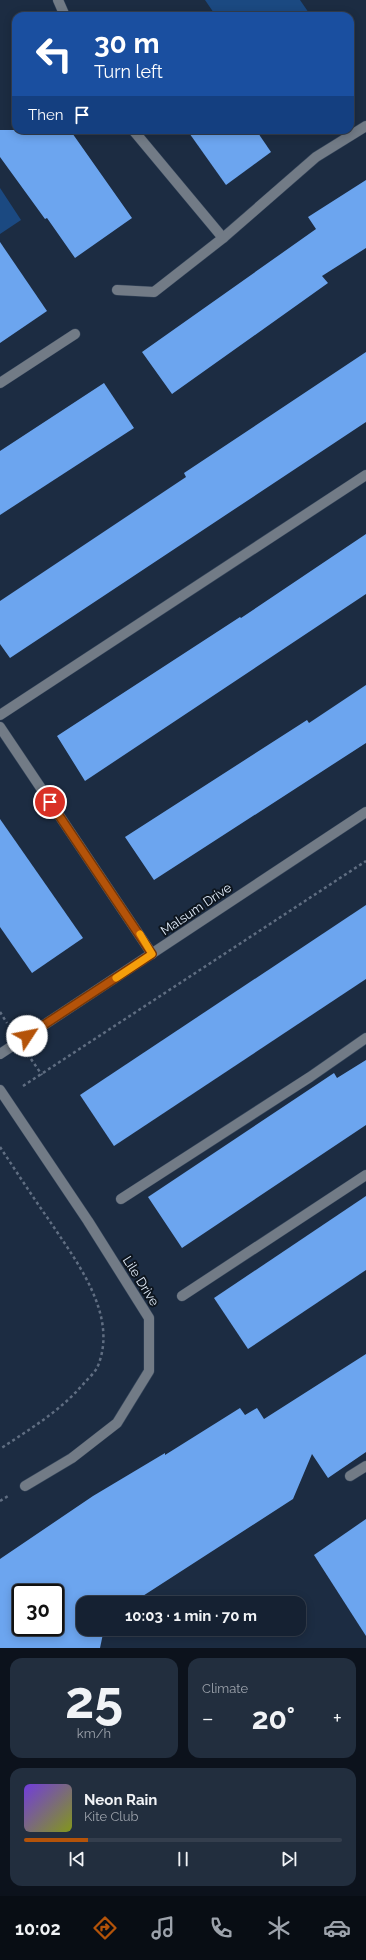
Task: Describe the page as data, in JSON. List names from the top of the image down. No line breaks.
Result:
{"streets":{"street":["Malsum Drive","Lile Drive"]},"page":{"turn":["30 m","Turn left"],"then":"Then","limit":"30","trip":"10:03 · 1 min · 70 m","tile":[["25","km/h"],"Climate"],"heat":["−","20°","+"],"song":["Neon Rain","Kite Club"],"tabs":"10:02"}}
